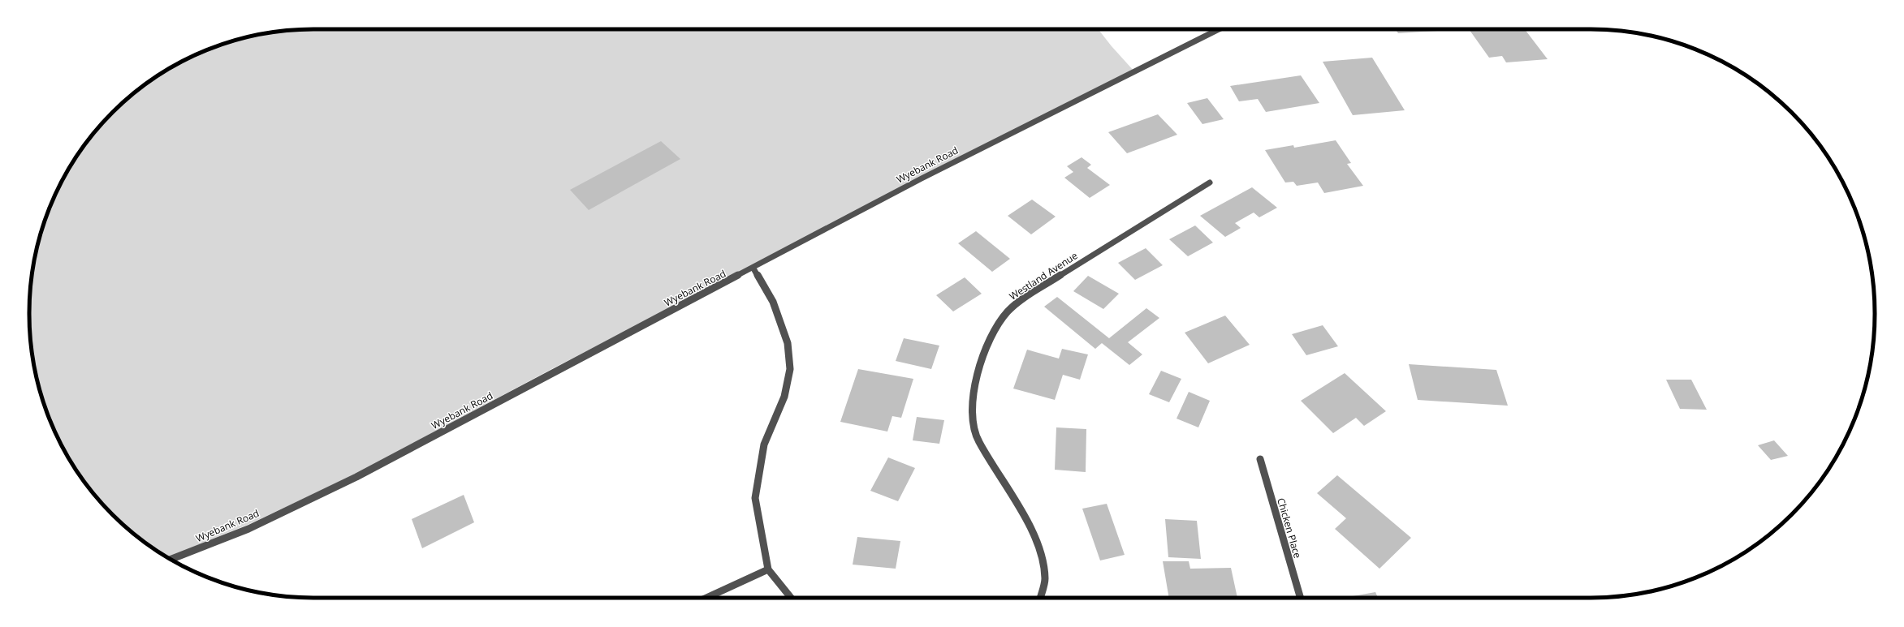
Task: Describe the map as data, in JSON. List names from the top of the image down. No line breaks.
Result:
{"streets":{"street":["Wyebank Road","Westland Avenue","Chicken Place"]}}
